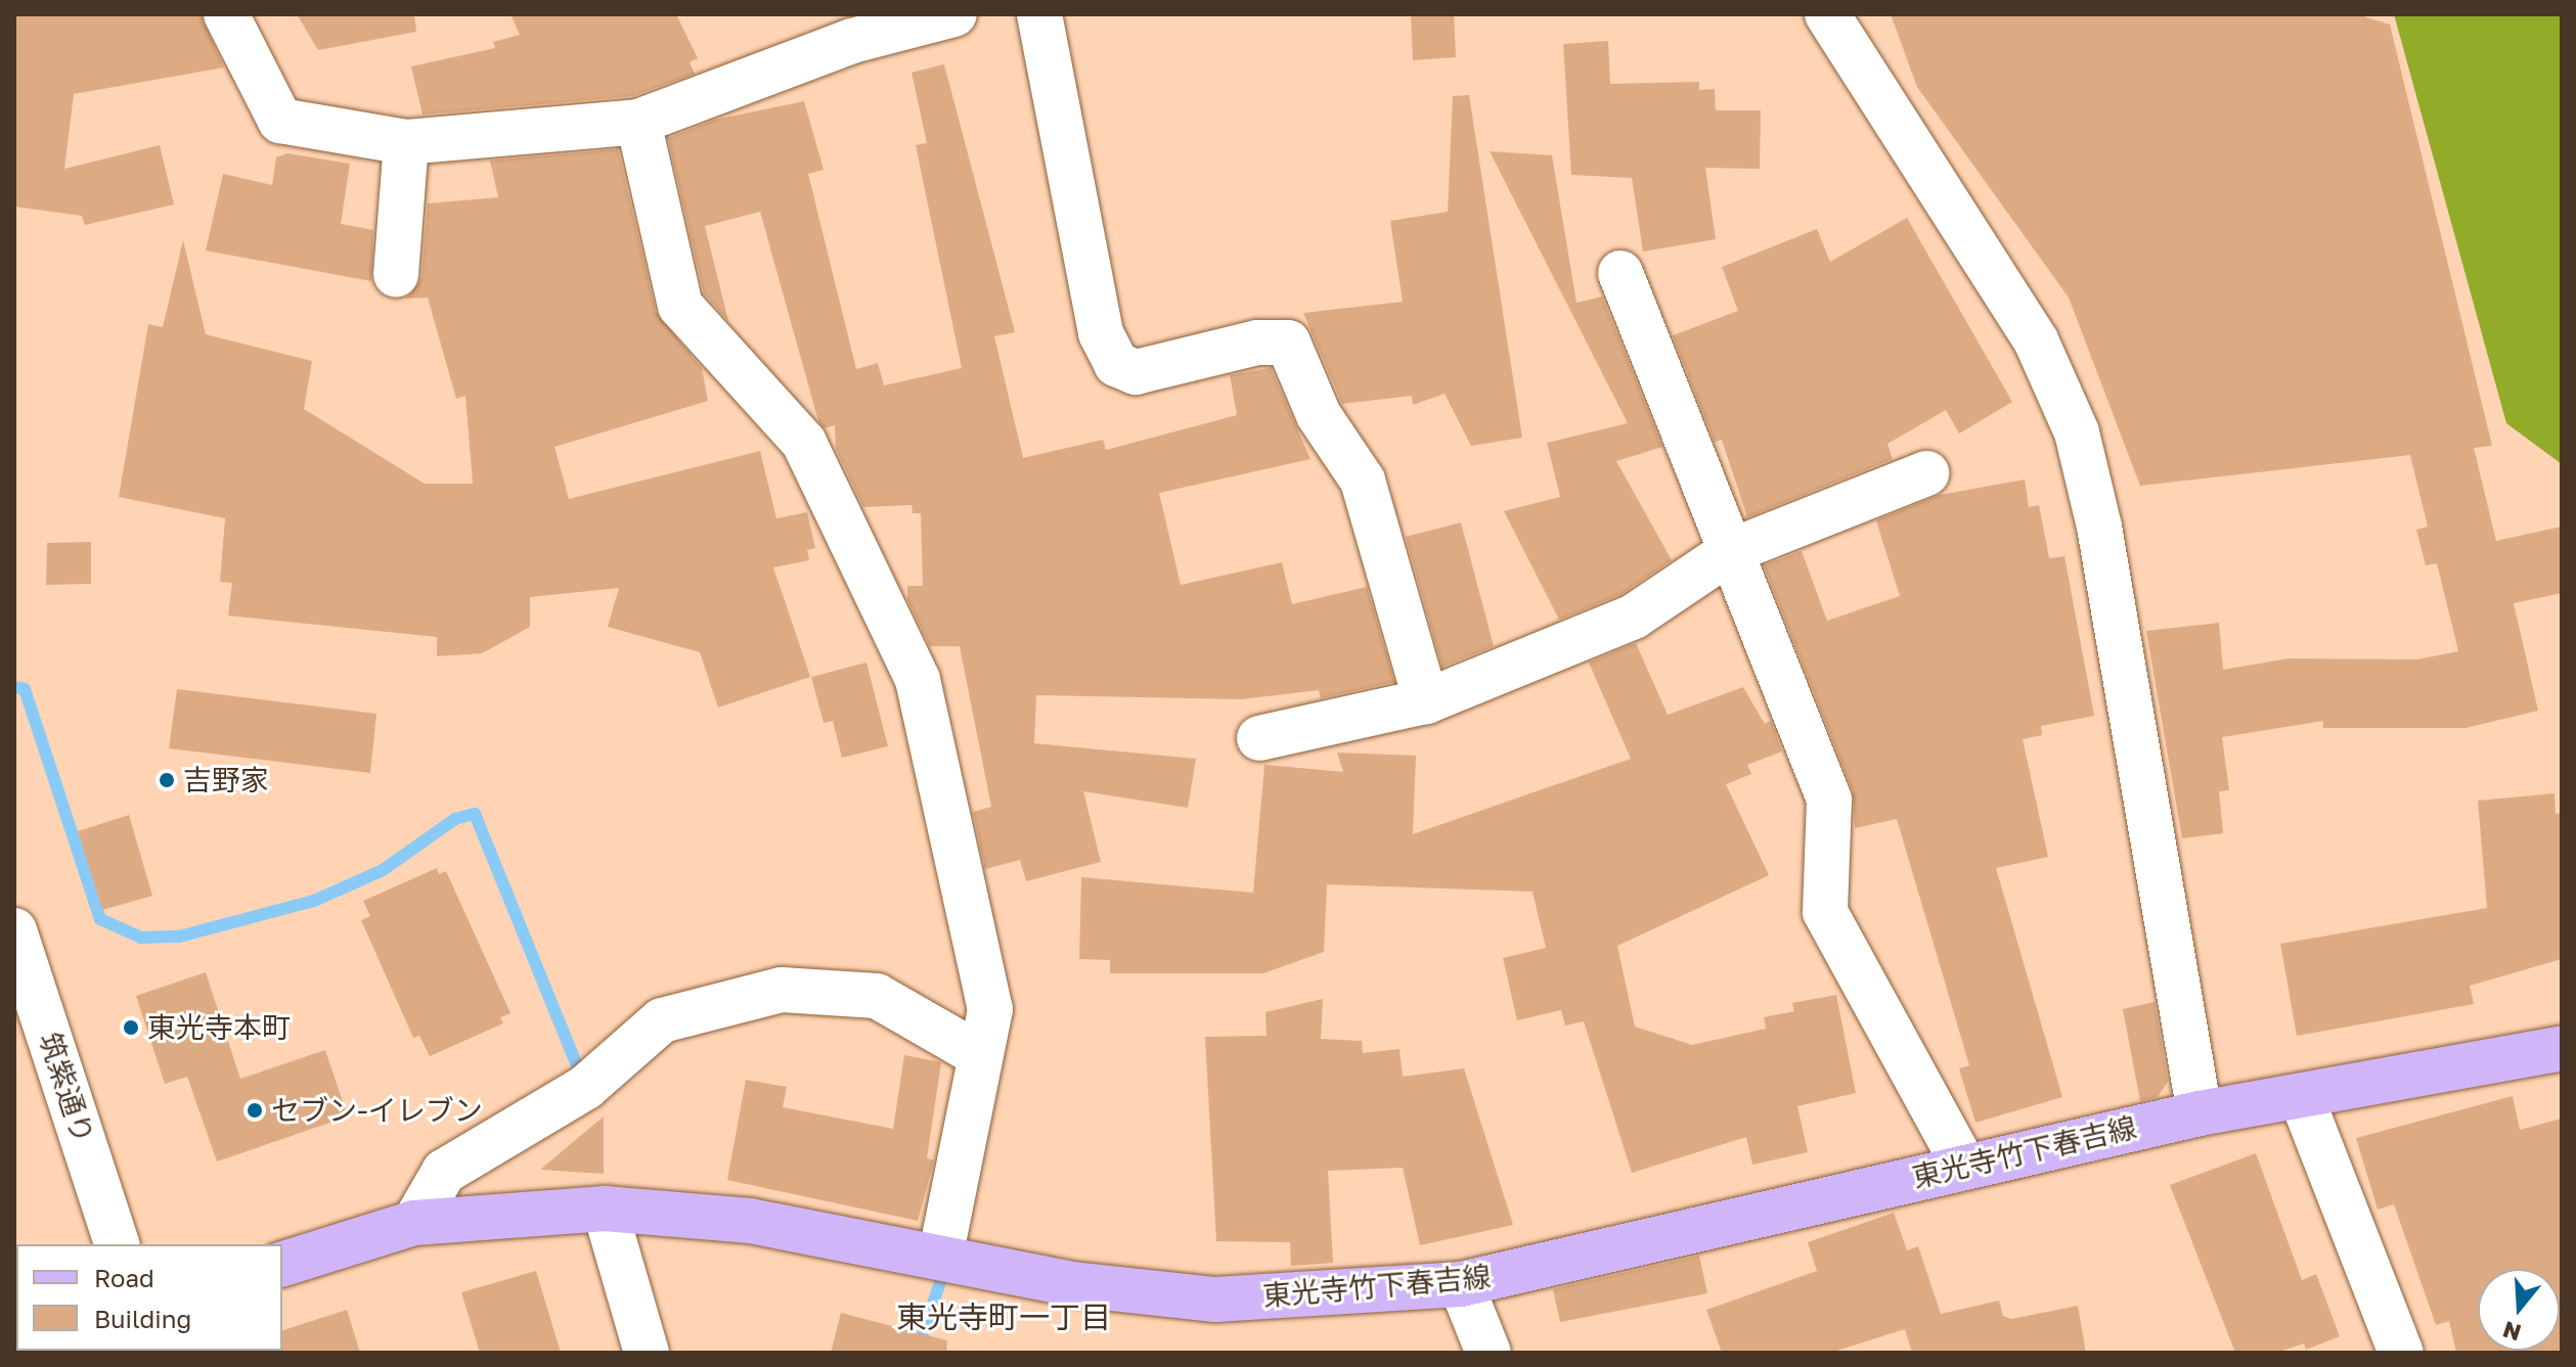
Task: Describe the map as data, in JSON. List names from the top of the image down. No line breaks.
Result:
{"streets":{"main road":["東光寺竹下春吉線"],"street":["筑紫通り"]},"districts":["東光寺町一丁目"],"places":["吉野家","東光寺本町","セブン-イレブン"],"legend":["Road","Building"],"north":"bottom"}
